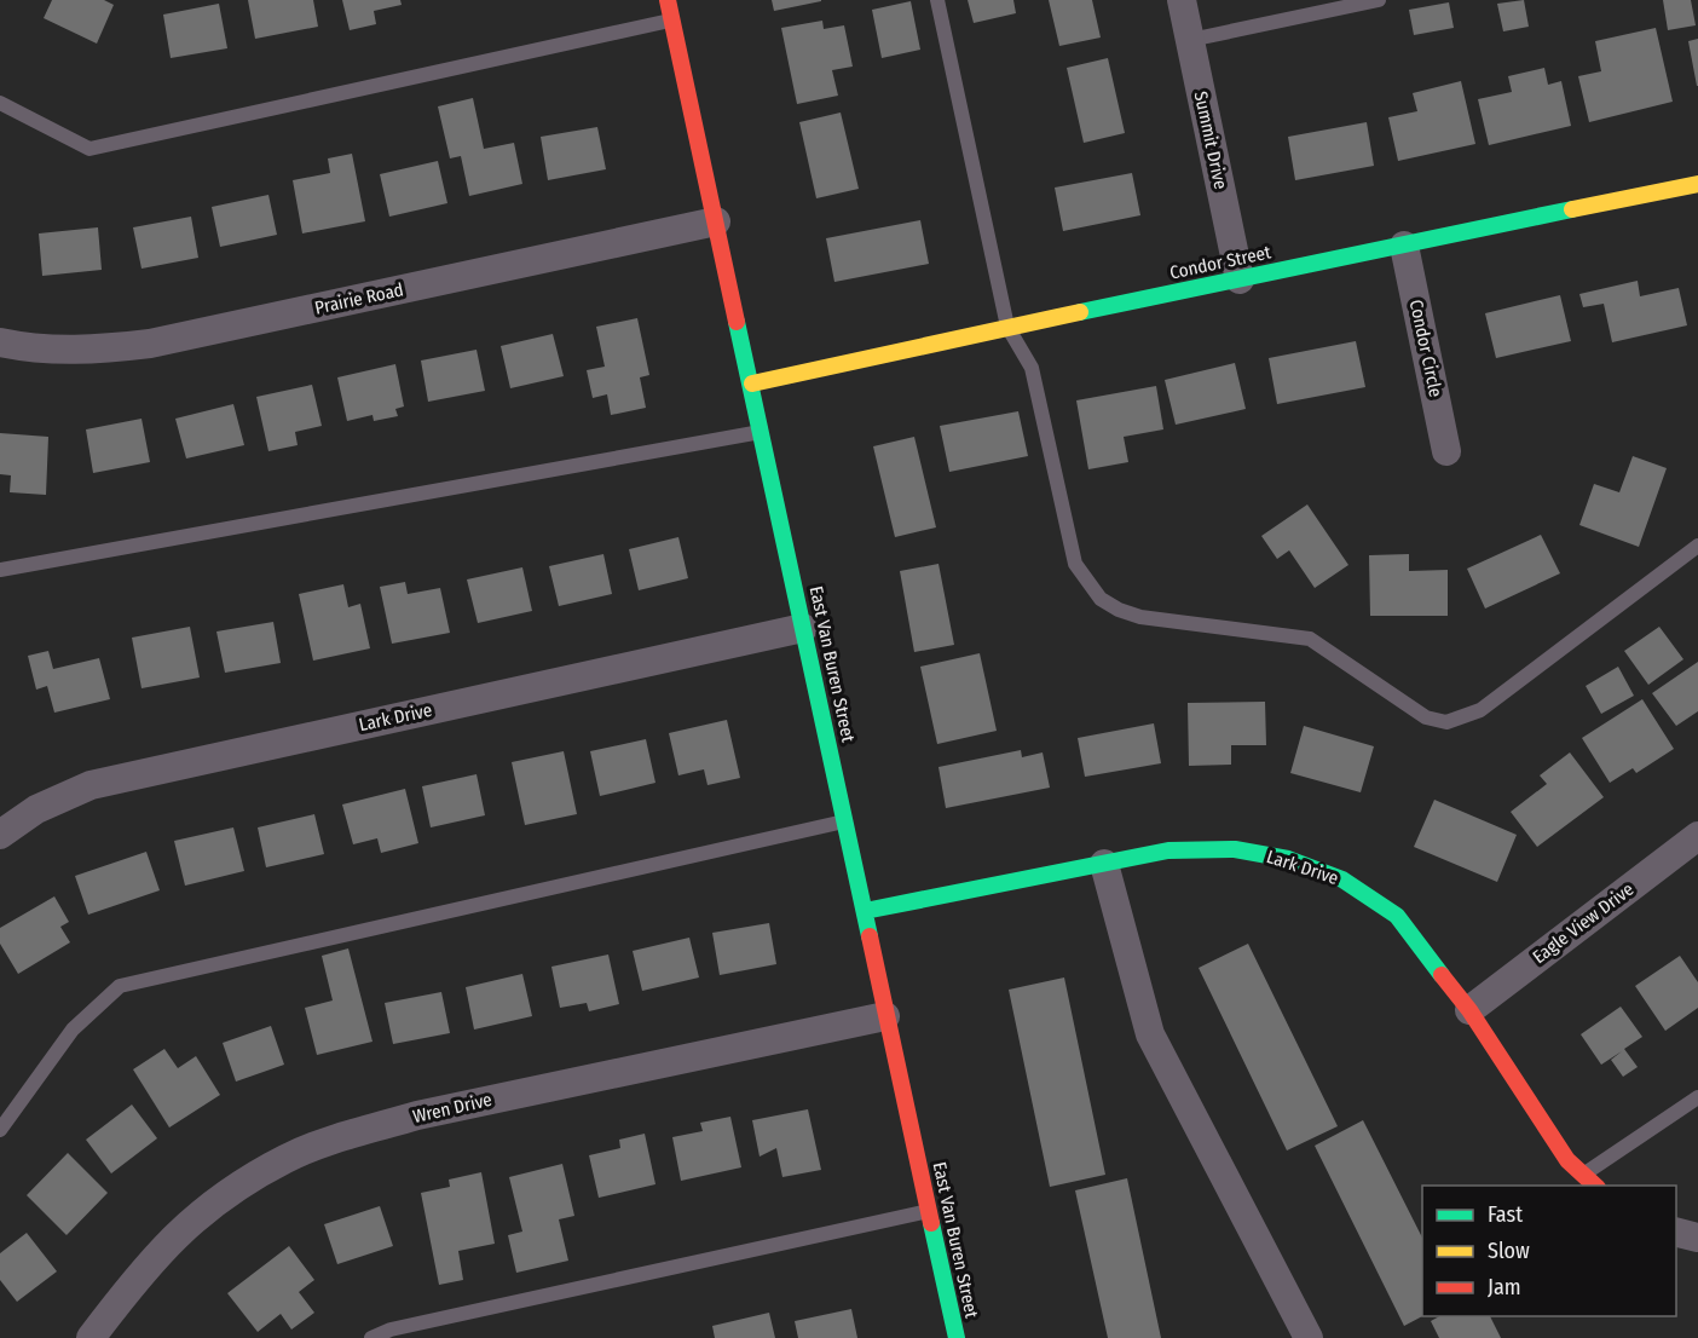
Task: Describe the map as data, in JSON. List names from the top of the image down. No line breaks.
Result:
{"streets":{"street":["Summit Drive","Condor Street","Prairie Road","Condor Circle","East Van Buren Street","Lark Drive","Eagle View Drive","Wren Drive"]},"crossings":[["Summit Drive","Condor Street"],["Condor Street","Condor Circle"],["Condor Street","East Van Buren Street"],["Prairie Road","East Van Buren Street"],["East Van Buren Street","Lark Drive"],["East Van Buren Street","Wren Drive"],["Lark Drive","Eagle View Drive"]],"legend":["Fast","Slow","Jam"]}
